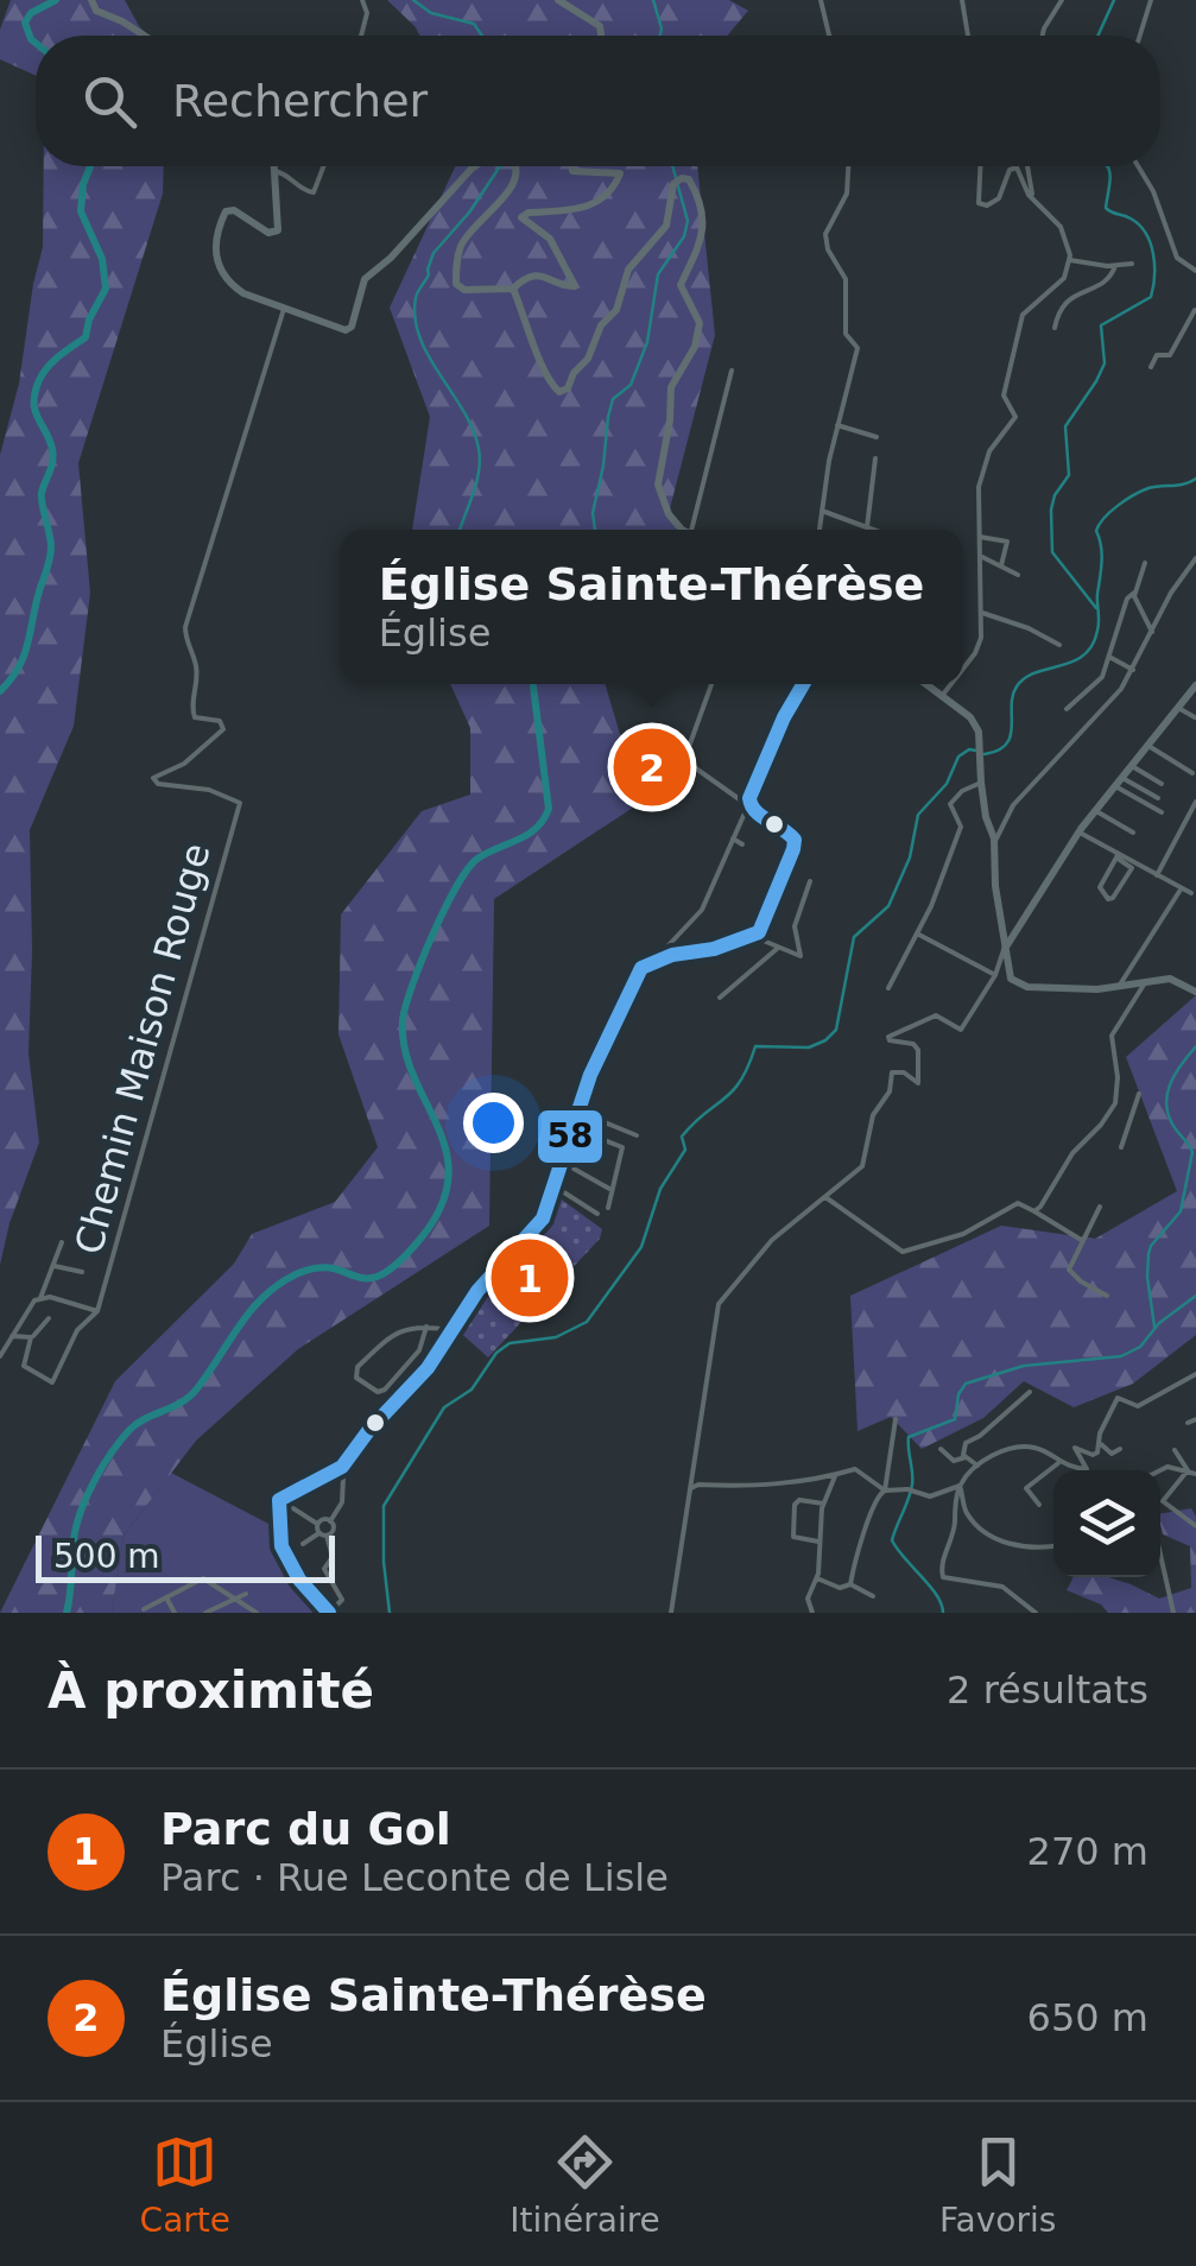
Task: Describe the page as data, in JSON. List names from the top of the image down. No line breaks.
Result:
{"streets":{"street":["Chemin Maison Rouge"]},"lines":["transit line 58"],"scale_bar":"500 m","page":{"search":"Rechercher","popup":["Église Sainte-Thérèse","Église"],"pins":["2","1"],"scale":"500 m","heading":["À proximité","2 résultats"],"list":[{"mark":"1","name":"Parc du Gol","note":"Parc · Rue Leconte de Lisle","value":"270 m"},{"mark":"2","name":"Église Sainte-Thérèse","note":"Église","value":"650 m"}],"nav":["Carte","Itinéraire","Favoris"]}}
